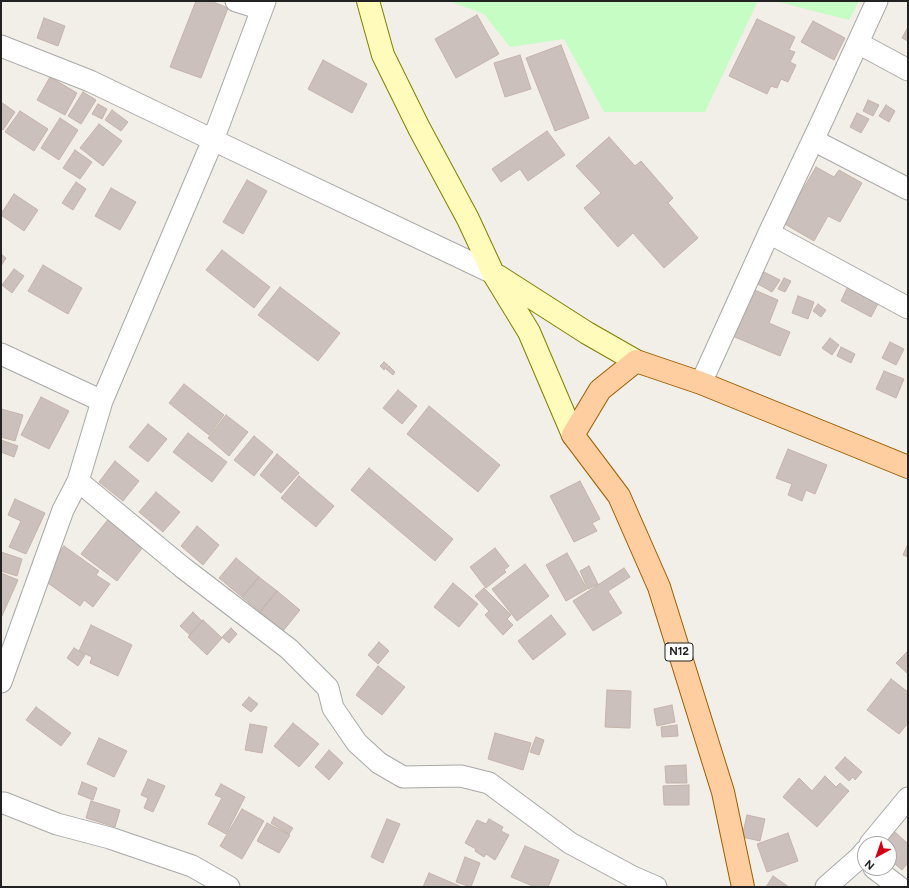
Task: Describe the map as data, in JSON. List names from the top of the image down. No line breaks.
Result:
{"streets":{"main road":["N12"]},"north":"bottom left"}
